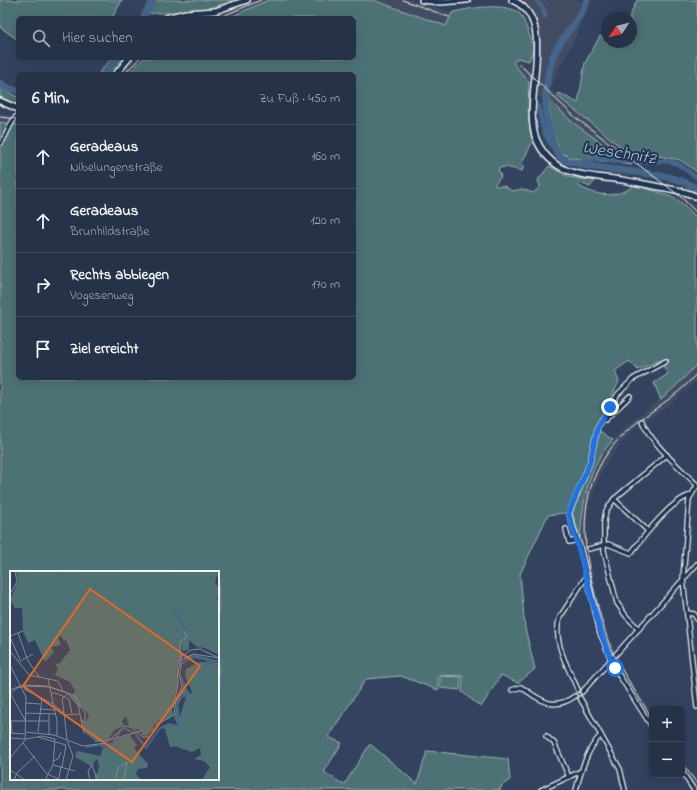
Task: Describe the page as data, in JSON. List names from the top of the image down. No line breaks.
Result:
{"water":["Weschnitz"],"north":"bottom left","page":{"search":"Hier suchen","heading":["6 Min.","Zu Fuß · 450 m"],"list":[["Geradeaus","Nibelungenstraße","160 m"],["Geradeaus","Brunhildstraße","120 m"],["Rechts abbiegen","Vogesenweg","170 m"],"Ziel erreicht"],"map_buttons":["+","−"]}}
